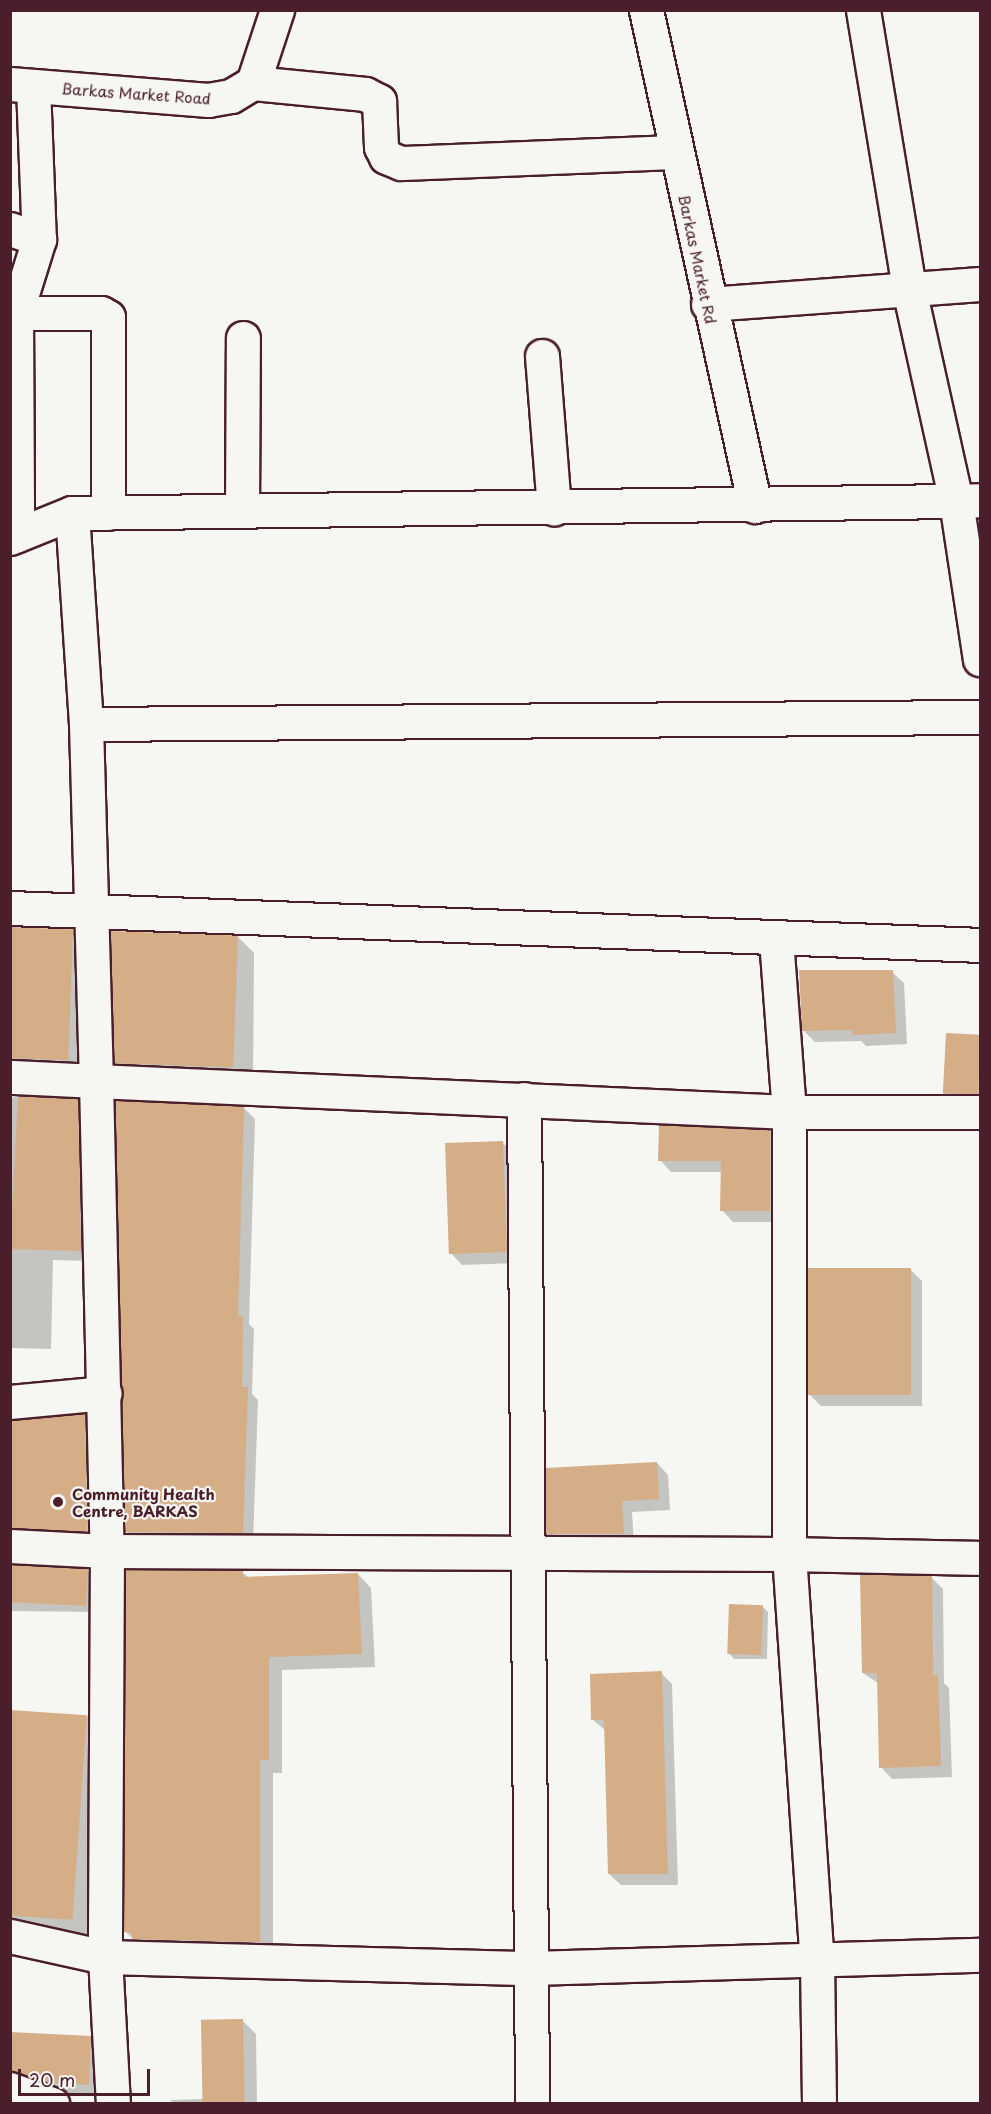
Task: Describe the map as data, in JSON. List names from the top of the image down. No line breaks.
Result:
{"streets":{"street":["Barkas Market Road","Barkas Market Rd"]},"places":["Community Health Centre, BARKAS"],"scale_bar":"20 m"}
